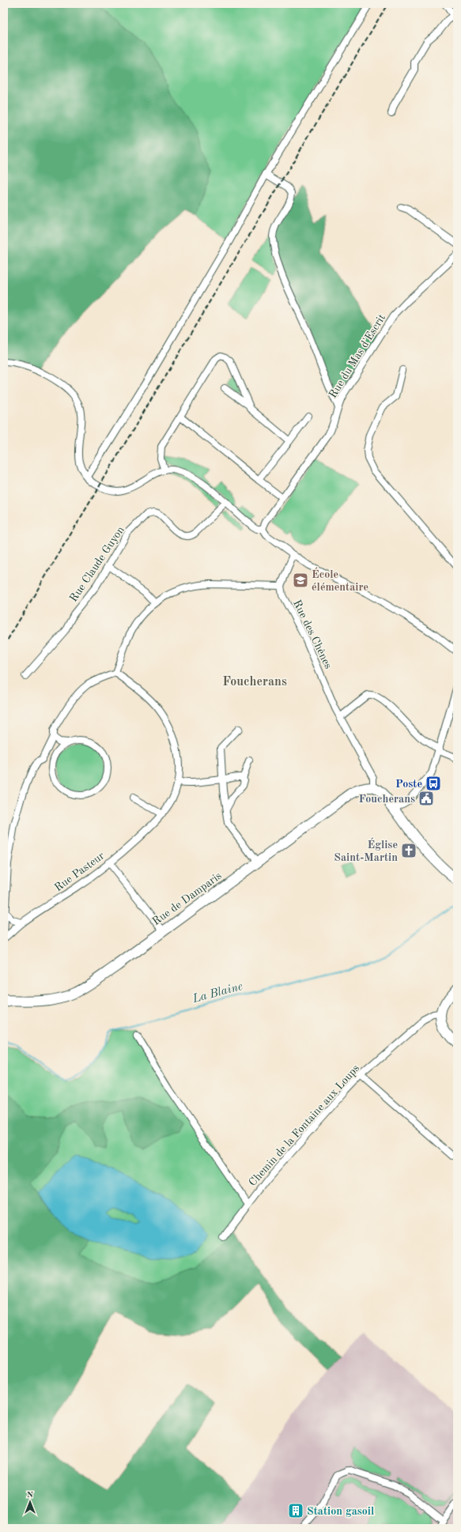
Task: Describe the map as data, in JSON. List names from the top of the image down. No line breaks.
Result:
{"streets":{"main road":["Rue de Damparis"],"street":["Rue du Mas d'Escrit","Rue Claude Guyon","Rue des Chênes","Rue Pasteur","Chemin de la Fontaine aux Loups"]},"crossings":[["Rue des Chênes","Rue de Damparis"]],"districts":["Foucherans"],"water":["La Blaine"],"places":{"school or university":["École élémentaire"],"bus stop":["Poste"],"public building":["Foucherans"],"church":["Église Saint-Martin"],"building":["Station gasoil"]},"north":"top"}
